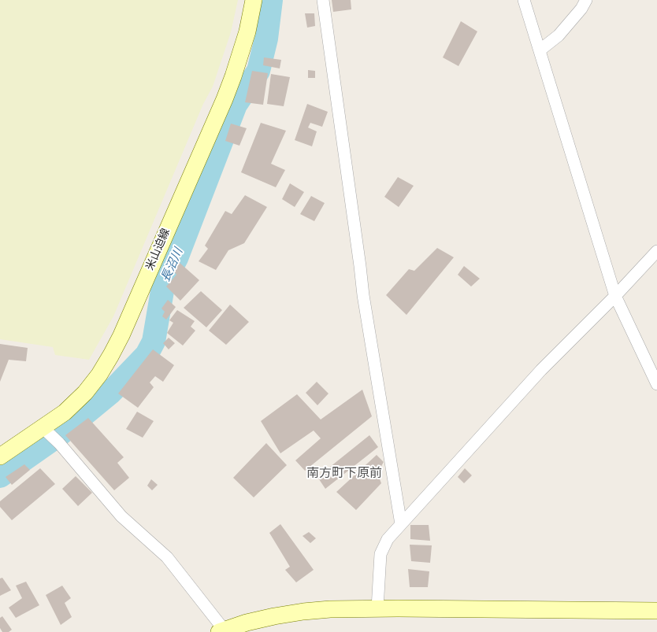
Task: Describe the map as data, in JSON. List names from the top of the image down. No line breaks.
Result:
{"streets":{"main road":["米山迫線"]},"districts":["南方町下原前"],"water":["長沼川"]}
